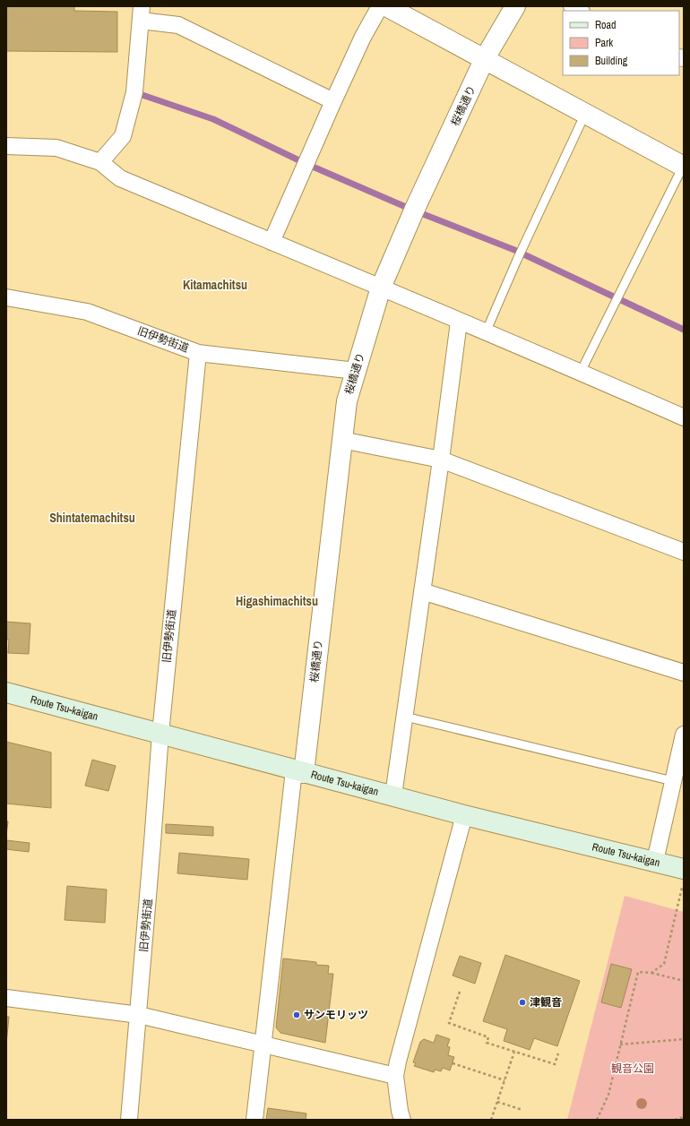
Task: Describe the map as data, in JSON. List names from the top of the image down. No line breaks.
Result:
{"streets":{"main road":["Route Tsu-kaigan"],"street":["桜橋通り","旧伊勢街道"]},"crossings":[["桜橋通り","Route Tsu-kaigan"],["旧伊勢街道","Route Tsu-kaigan"]],"districts":["Kitamachitsu","Shintatemachitsu","Higashimachitsu"],"parks":["観音公園"],"places":["津観音","サンモリッツ"],"legend":["Road","Park","Building"]}
